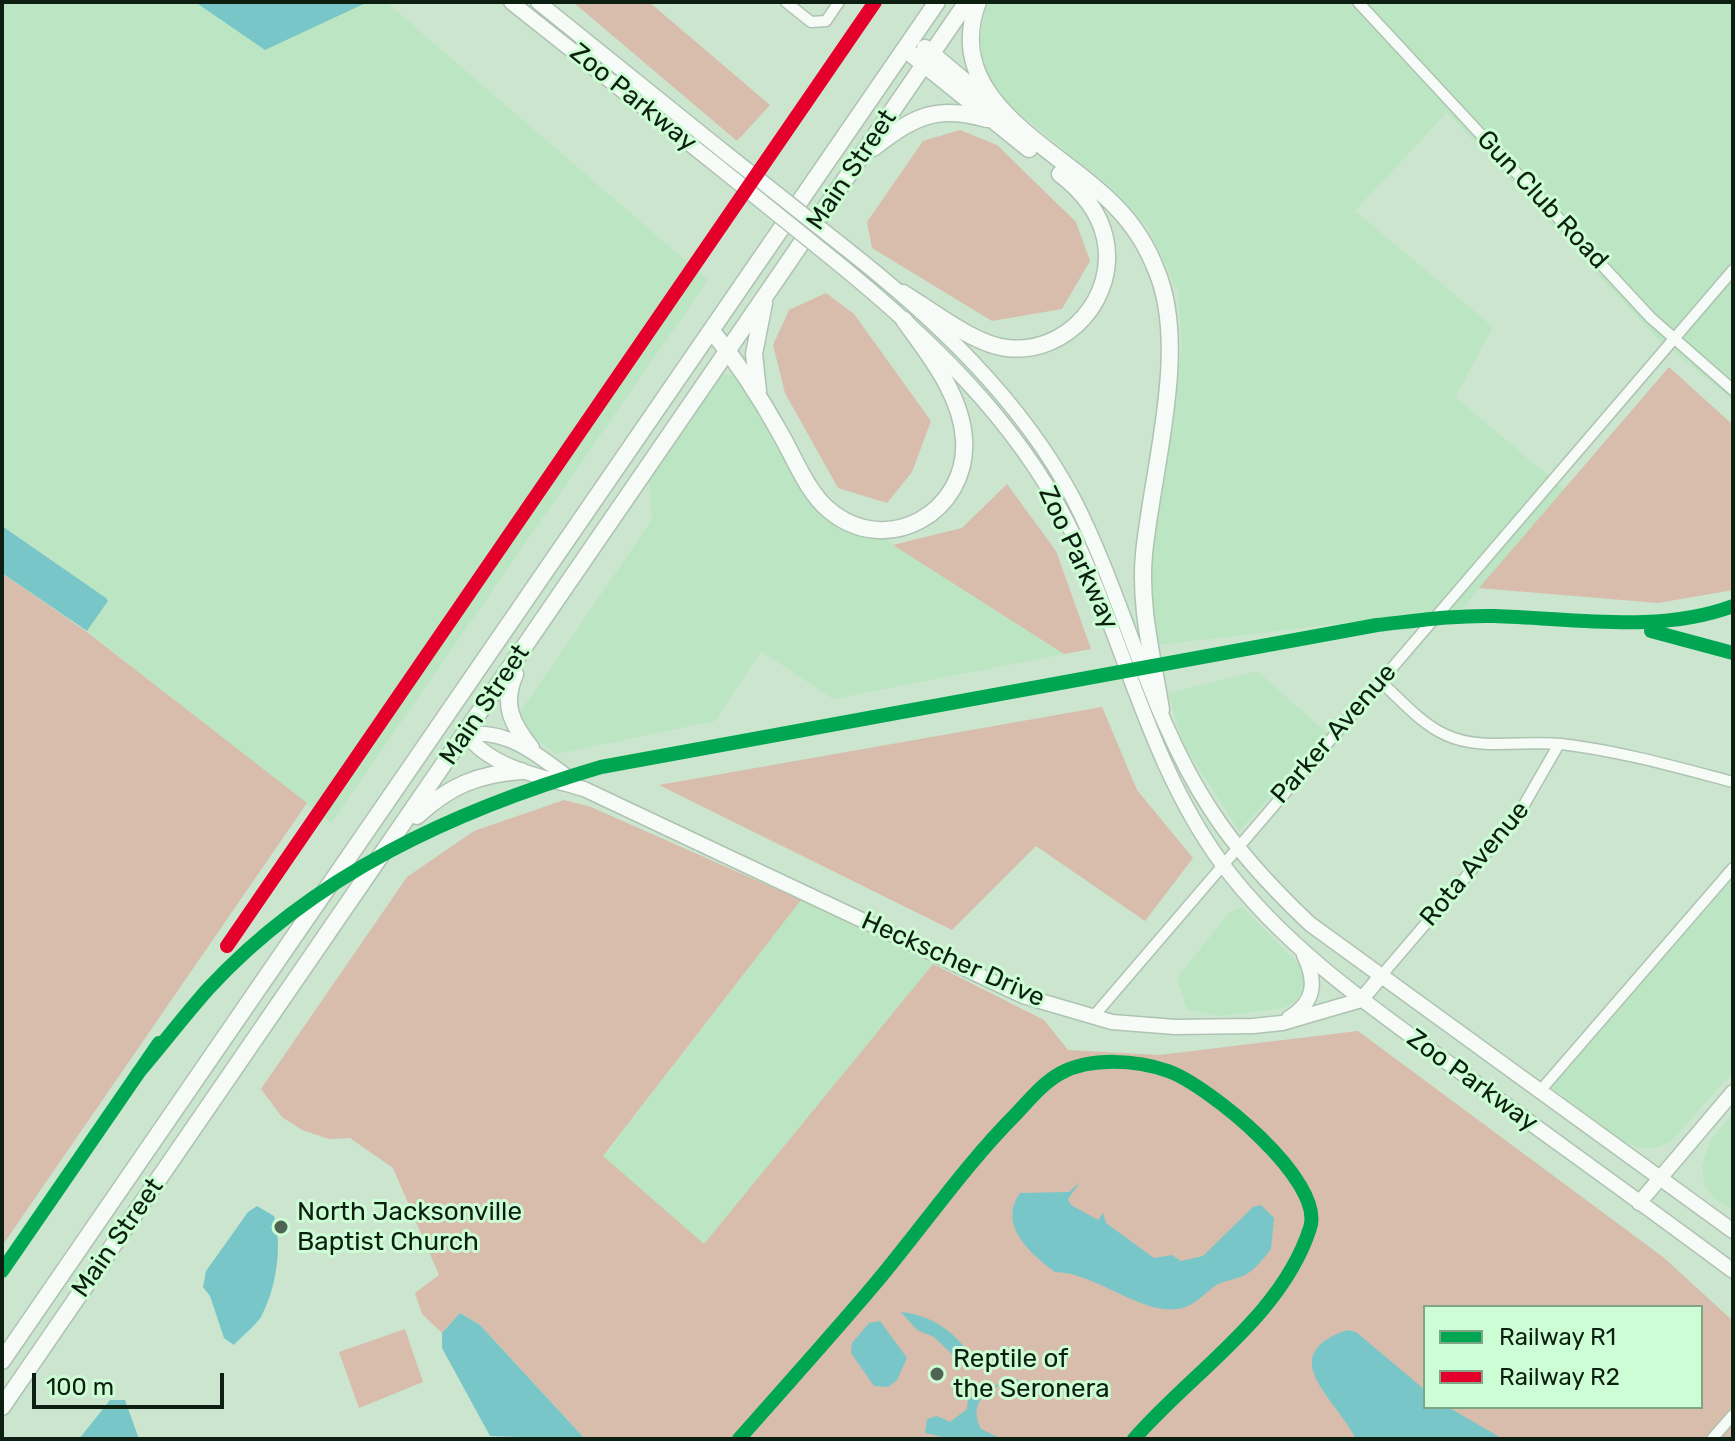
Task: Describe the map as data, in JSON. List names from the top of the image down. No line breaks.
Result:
{"streets":{"main road":["Zoo Parkway","Main Street","Heckscher Drive"],"street":["Gun Club Road","Parker Avenue","Rota Avenue"]},"crossings":[["Zoo Parkway","Parker Avenue"],["Zoo Parkway","Rota Avenue"],["Zoo Parkway","Heckscher Drive"],["Main Street","Heckscher Drive"],["Gun Club Road","Parker Avenue"],["Parker Avenue","Heckscher Drive"]],"places":["North Jacksonville Baptist Church","Reptile of the Seronera"],"lines":["rail line R2","rail line R1"],"legend":["Railway R1","Railway R2"],"scale_bar":"100 m"}
